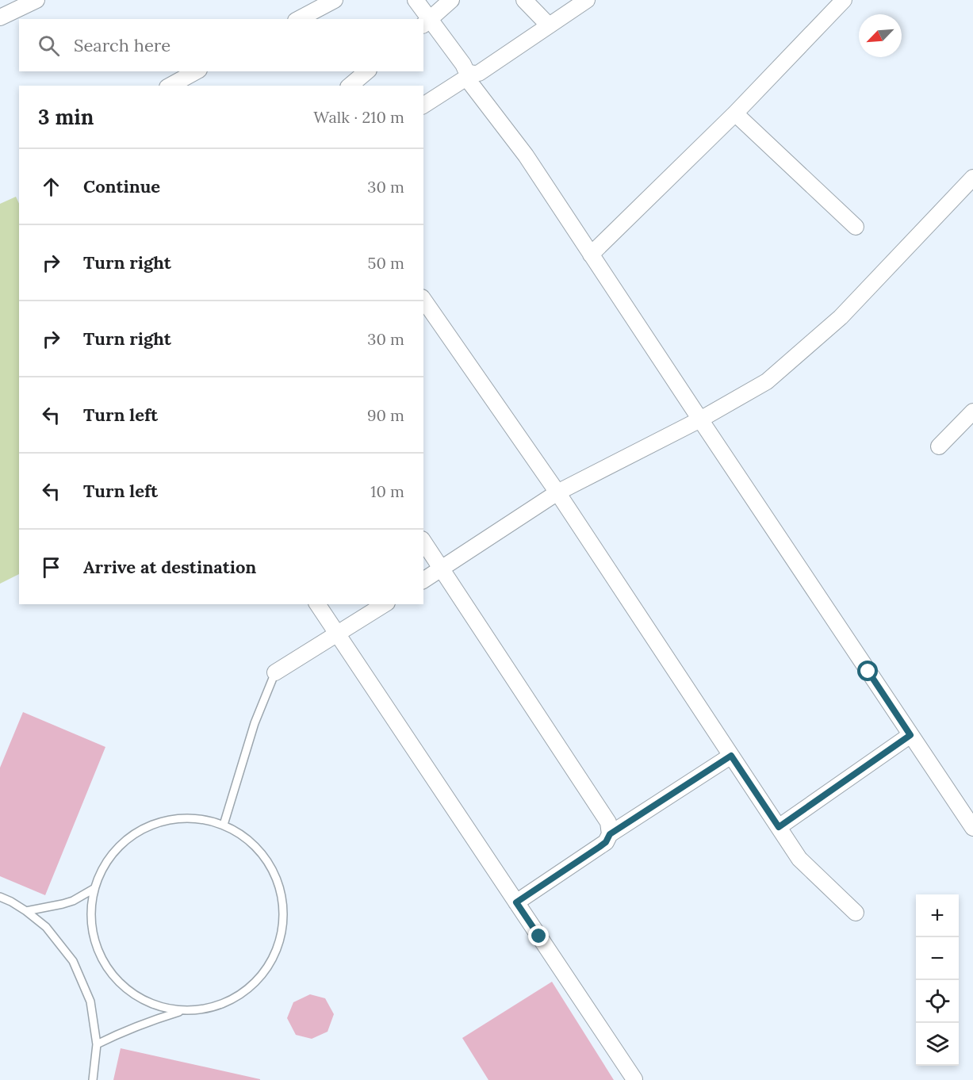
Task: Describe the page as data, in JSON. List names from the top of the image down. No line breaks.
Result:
{"north":"bottom left","page":{"search":"Search here","heading":["3 min","Walk · 210 m"],"list":[["Continue","30 m"],["Turn right","50 m"],["Turn right","30 m"],["Turn left","90 m"],["Turn left","10 m"],"Arrive at destination"],"map_buttons":["+","−"]}}
